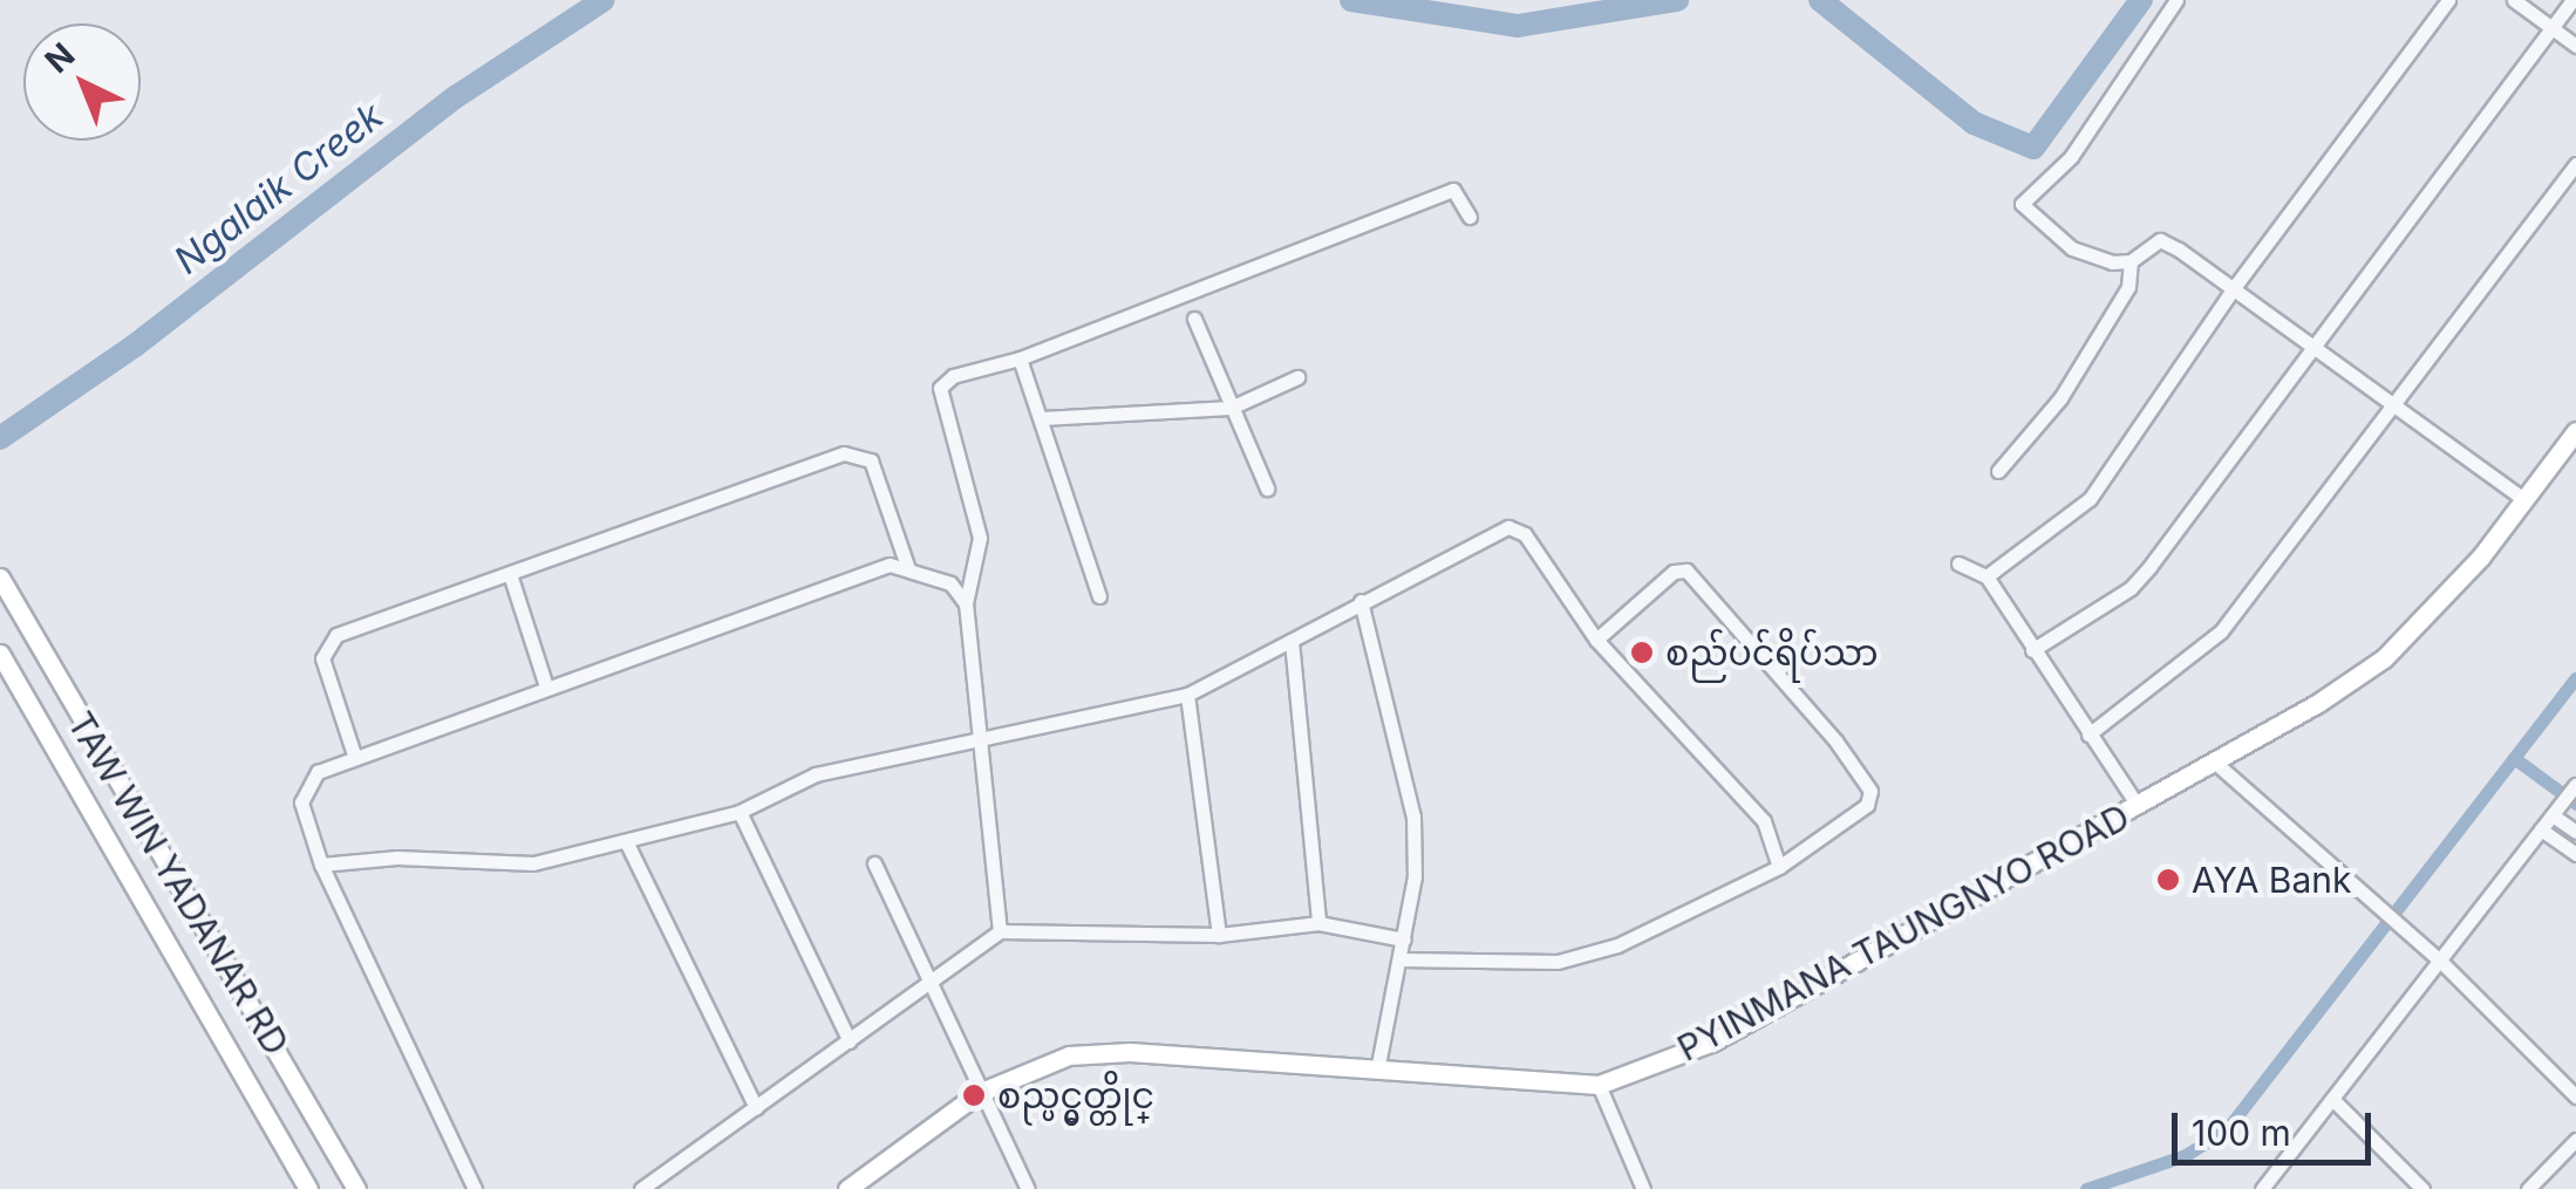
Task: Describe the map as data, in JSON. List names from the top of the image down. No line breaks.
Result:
{"streets":{"main road":["TAW WIN YADANAR RD","PYINMANA TAUNGNYO ROAD"]},"water":["Ngalaik Creek"],"places":["စည်ပင်ရိပ်သာ","AYA Bank","စည္ပင္မွတ္တိုင္"],"scale_bar":"100 m","north":"top left"}
